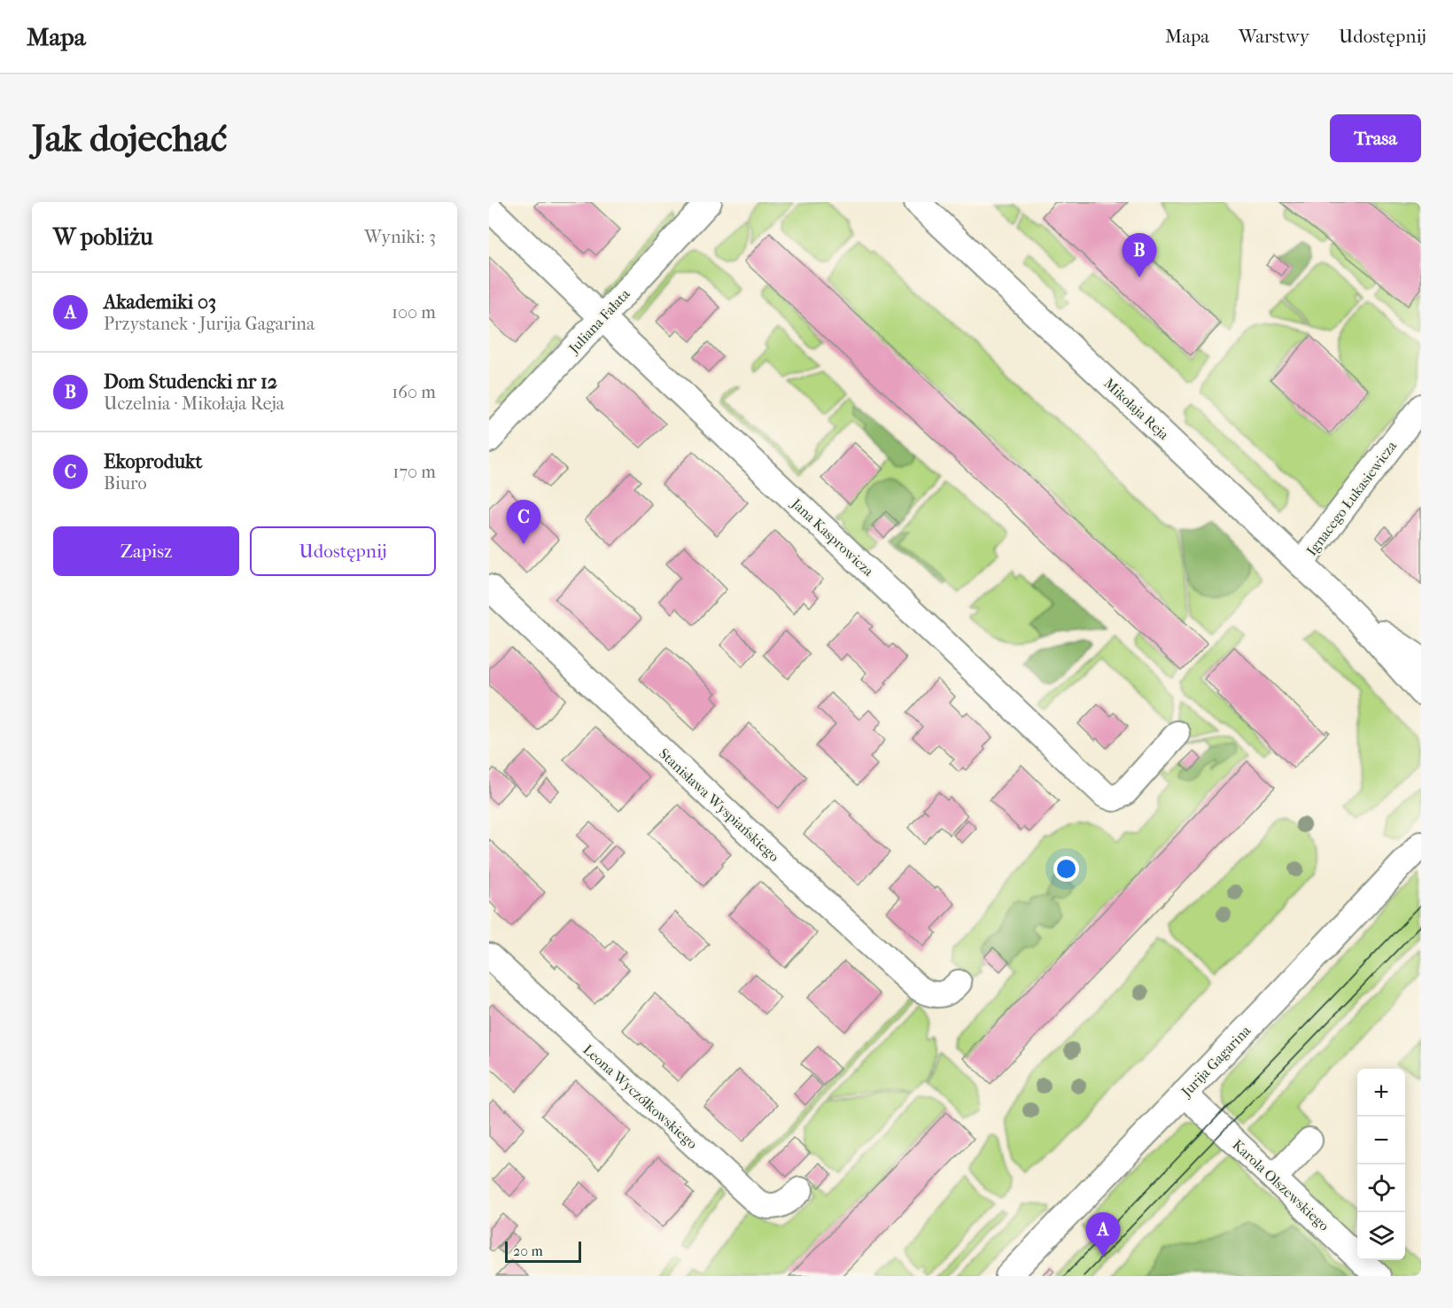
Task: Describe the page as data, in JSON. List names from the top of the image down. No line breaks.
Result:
{"streets":{"street":["Juliana Fałata","Mikołaja Reja","Ignacego Łukasiewicza","Jana Kasprowicza","Stanisława Wyspiańskiego","Jurija Gagarina","Leona Wyczółkowskiego","Karola Olszewskiego"]},"crossings":[["Juliana Fałata","Jana Kasprowicza"],["Mikołaja Reja","Ignacego Łukasiewicza"],["Jurija Gagarina","Karola Olszewskiego"]],"scale_bar":"20 m","page":{"header":"Mapa","nav":["Mapa","Warstwy","Udostępnij"],"buttons":["Trasa",["Zapisz","Udostępnij"]],"title":"Jak dojechać","heading":["W pobliżu","Wyniki: 3"],"pins":["B","C","A"],"list":[{"mark":"A","name":"Akademiki 03","note":"Przystanek · Jurija Gagarina","value":"100 m"},{"mark":"B","name":"Dom Studencki nr 12","note":"Uczelnia · Mikołaja Reja","value":"160 m"},{"mark":"C","name":"Ekoprodukt","note":"Biuro","value":"170 m"}],"map_buttons":["+","−"],"scale":"20 m"}}
